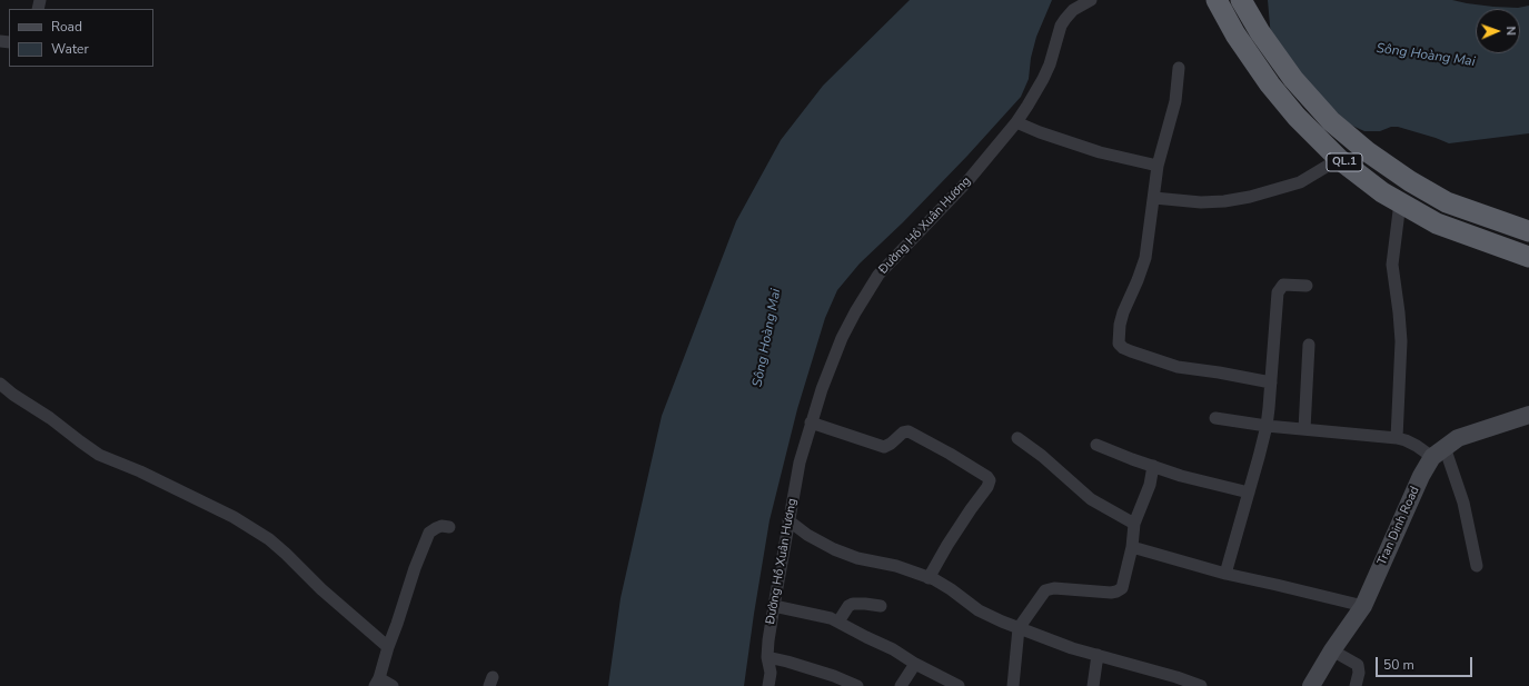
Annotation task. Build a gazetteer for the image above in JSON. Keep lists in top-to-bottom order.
{
  "streets": {
    "highway": ["QL.1"],
    "main road": ["Tran Dinh Road"],
    "street": ["Đường Hồ Xuân Hương"]
  },
  "water": ["Sông Hoàng Mai"],
  "legend": ["Road", "Water"],
  "scale_bar": "50 m",
  "north": "right"
}
